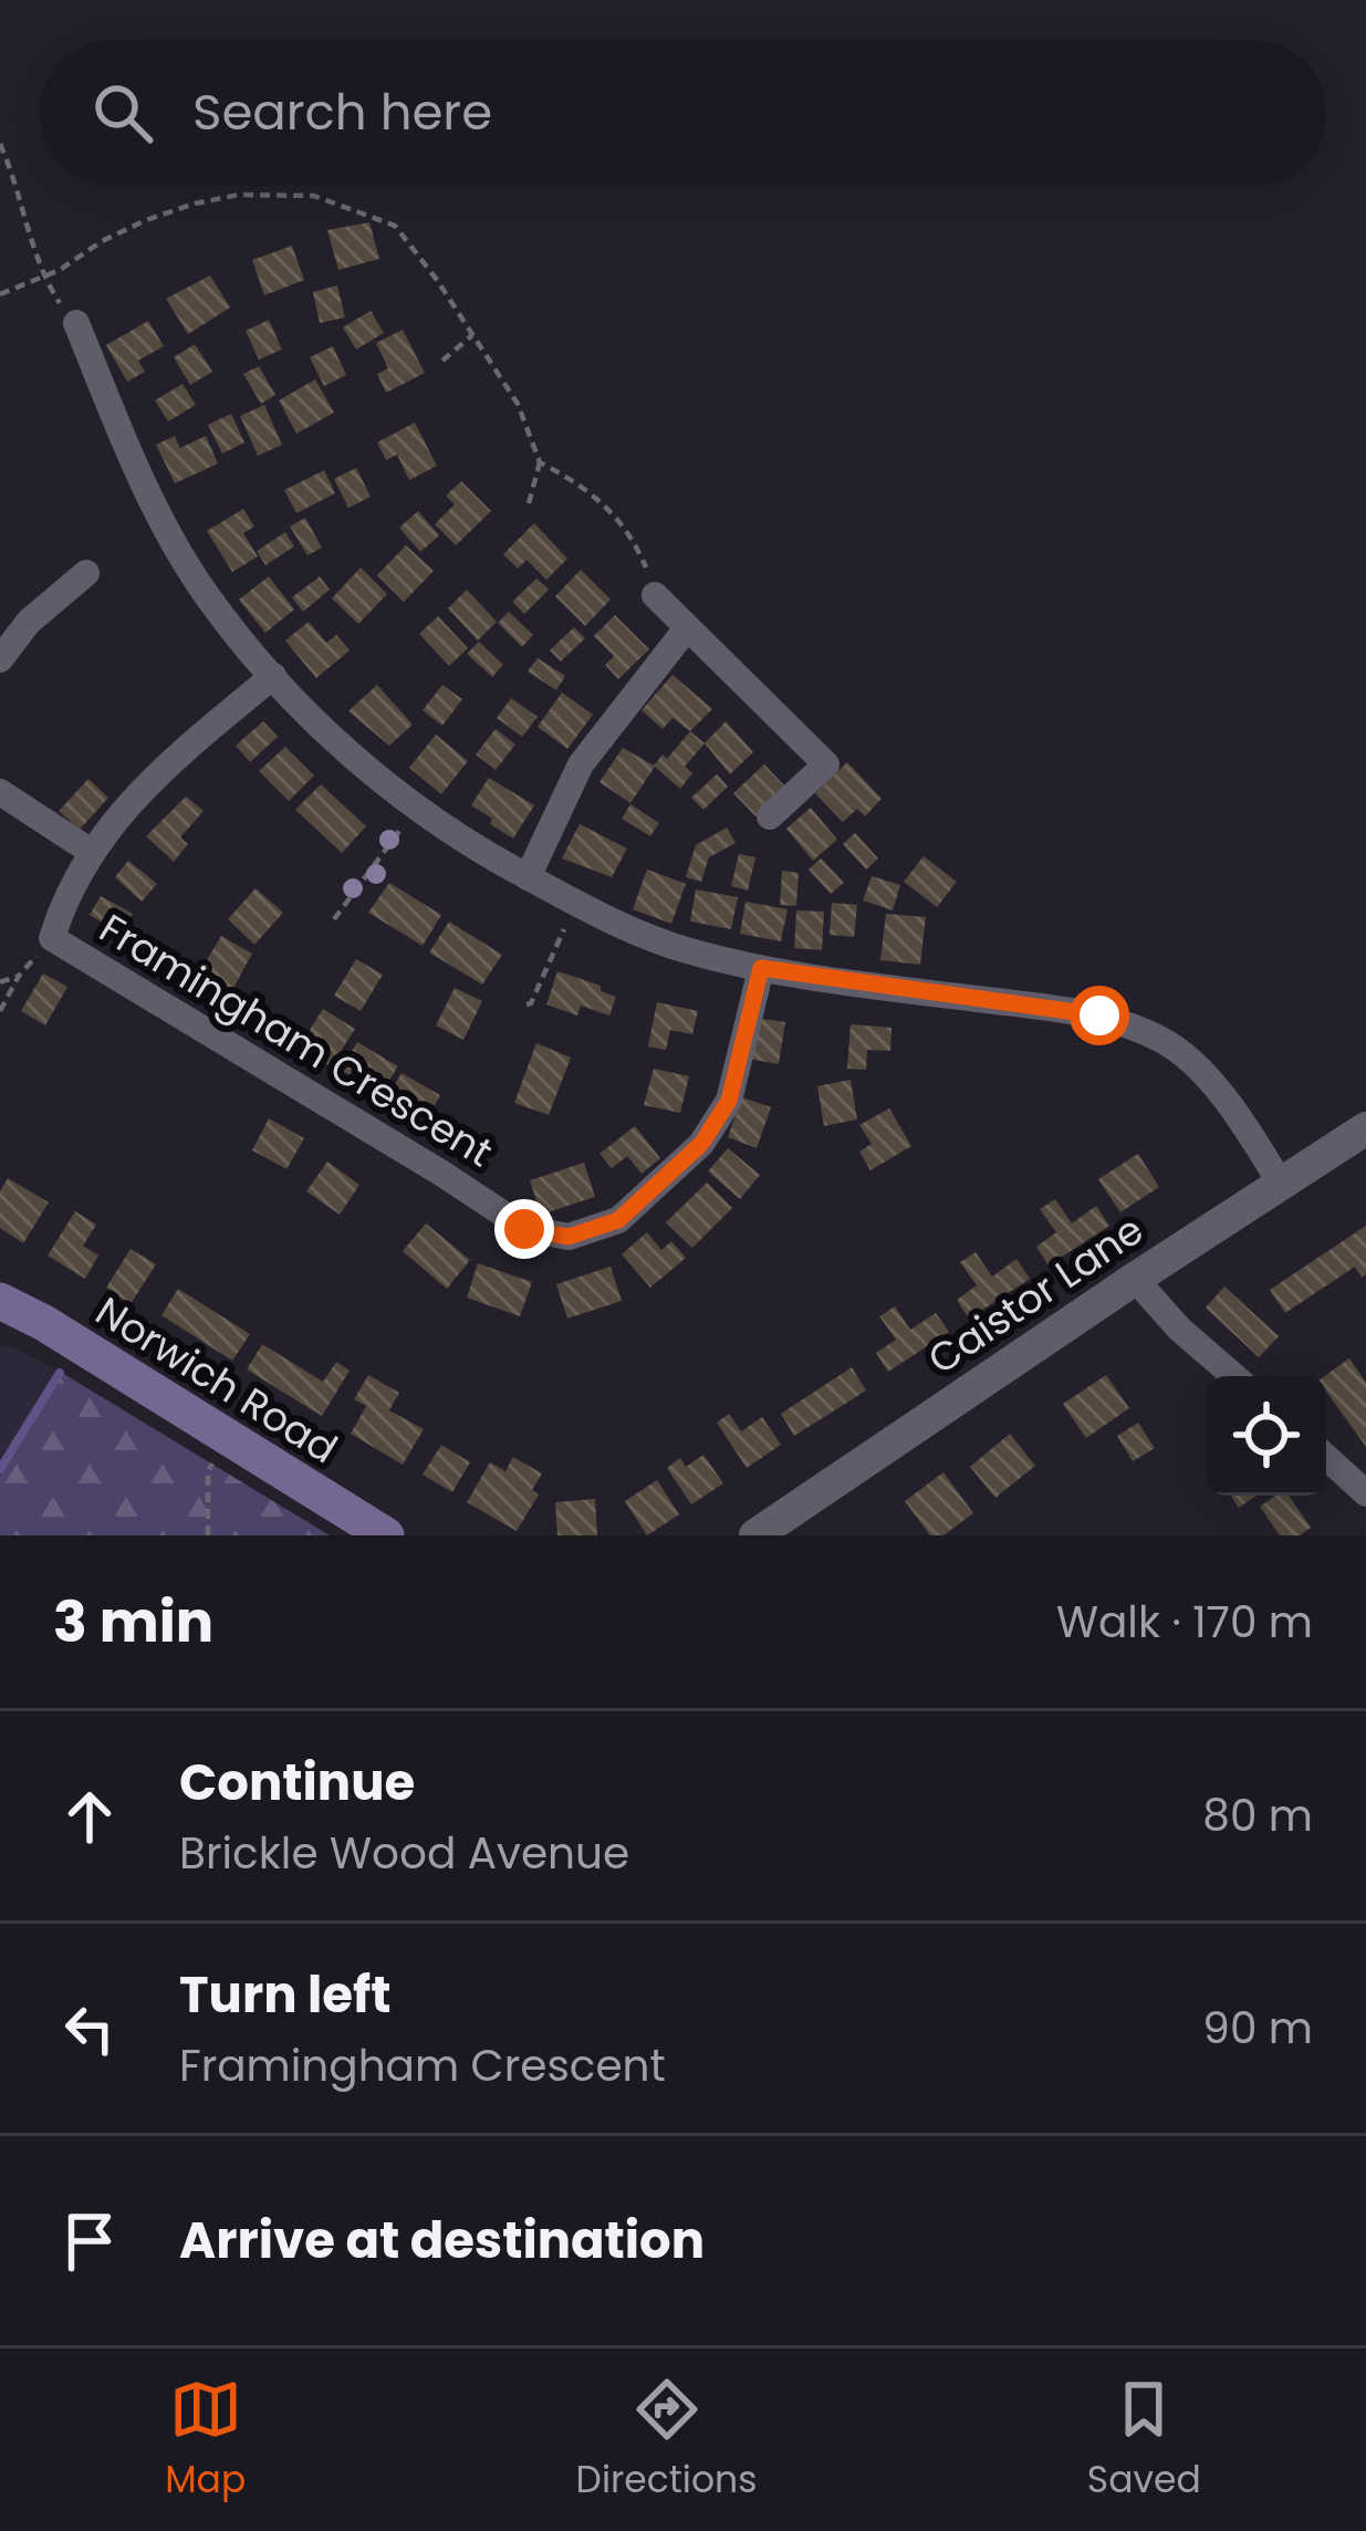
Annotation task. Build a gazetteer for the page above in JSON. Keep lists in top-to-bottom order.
{
  "streets": {
    "main road": ["Norwich Road"],
    "street": ["Framingham Crescent", "Caistor Lane"]
  },
  "page": {
    "search": "Search here",
    "heading": ["3 min", "Walk · 170 m"],
    "list": [
      ["Continue", "Brickle Wood Avenue", "80 m"],
      ["Turn left", "Framingham Crescent", "90 m"],
      "Arrive at destination"
    ],
    "nav": ["Map", "Directions", "Saved"]
  }
}
